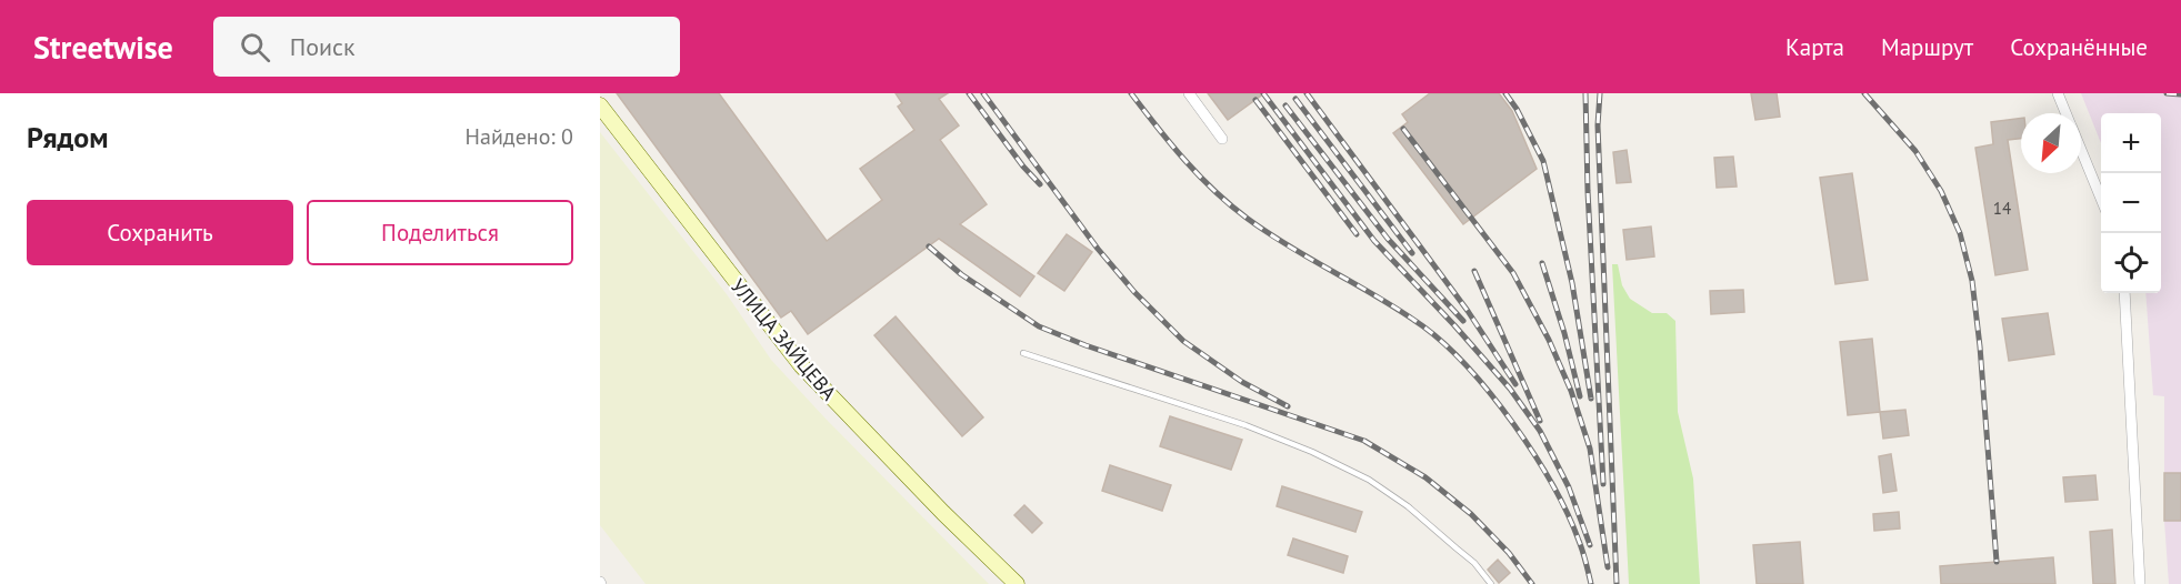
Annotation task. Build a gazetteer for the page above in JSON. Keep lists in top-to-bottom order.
{
  "streets": {
    "street": ["УЛИЦА ЗАЙЦЕВА"]
  },
  "house_numbers": ["14"],
  "north": "bottom left",
  "page": {
    "header": "Streetwise",
    "search": "Поиск",
    "nav": ["Карта", "Маршрут", "Сохранённые"],
    "heading": ["Рядом", "Найдено: 0"],
    "map_buttons": ["+", "−"],
    "buttons": ["Сохранить", "Поделиться"]
  }
}
